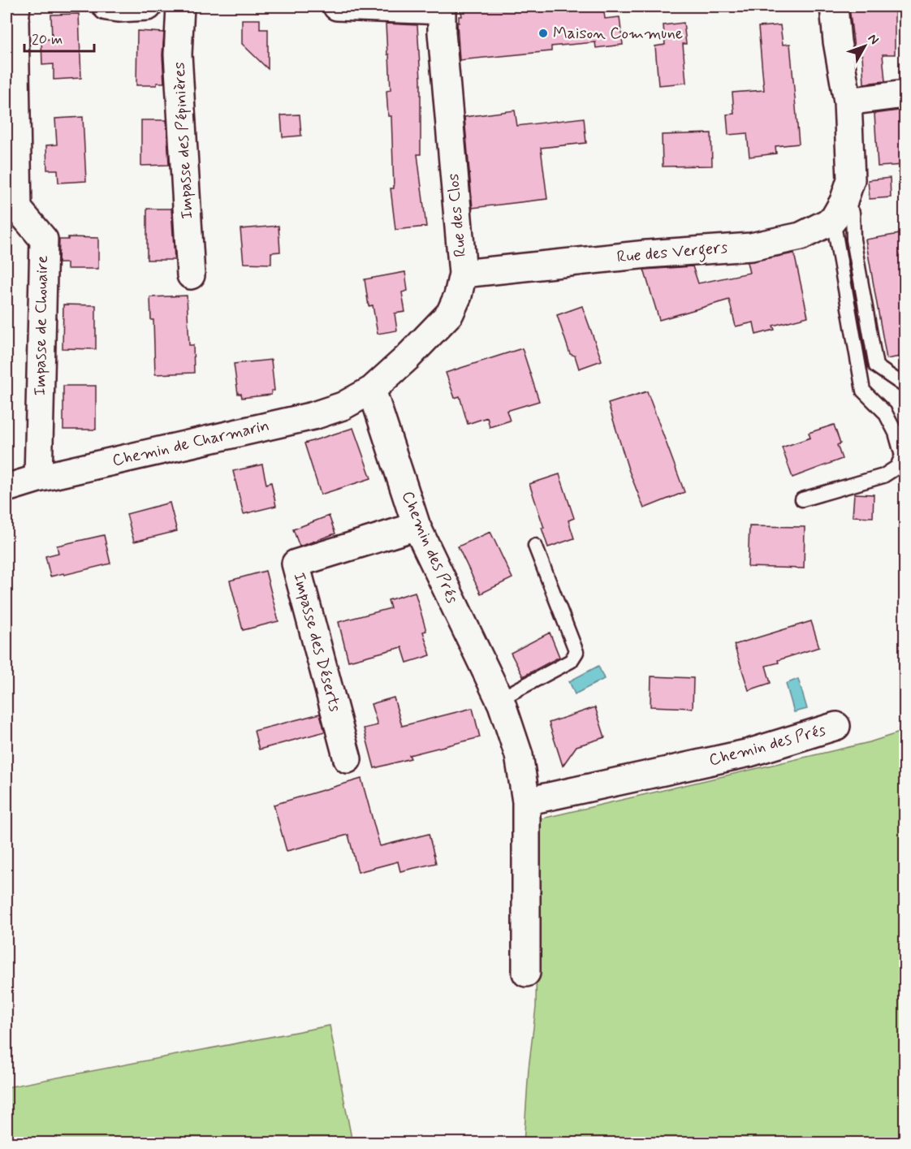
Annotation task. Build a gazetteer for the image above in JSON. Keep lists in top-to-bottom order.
{
  "streets": {
    "street": [
      "Impasse des Pépinières",
      "Rue des Clos",
      "Rue des Vergers",
      "Impasse de Chouaire",
      "Chemin de Charmarin",
      "Chemin des Prés",
      "Impasse des Déserts"
    ]
  },
  "crossings": [
    ["Rue des Clos", "Rue des Vergers"],
    ["Rue des Clos", "Chemin de Charmarin"],
    ["Rue des Clos", "Chemin des Prés"],
    ["Impasse de Chouaire", "Chemin de Charmarin"],
    ["Chemin de Charmarin", "Chemin des Prés"],
    ["Chemin des Prés", "Impasse des Déserts"]
  ],
  "places": ["Maison Commune"],
  "scale_bar": "20 m",
  "north": "top right"
}
